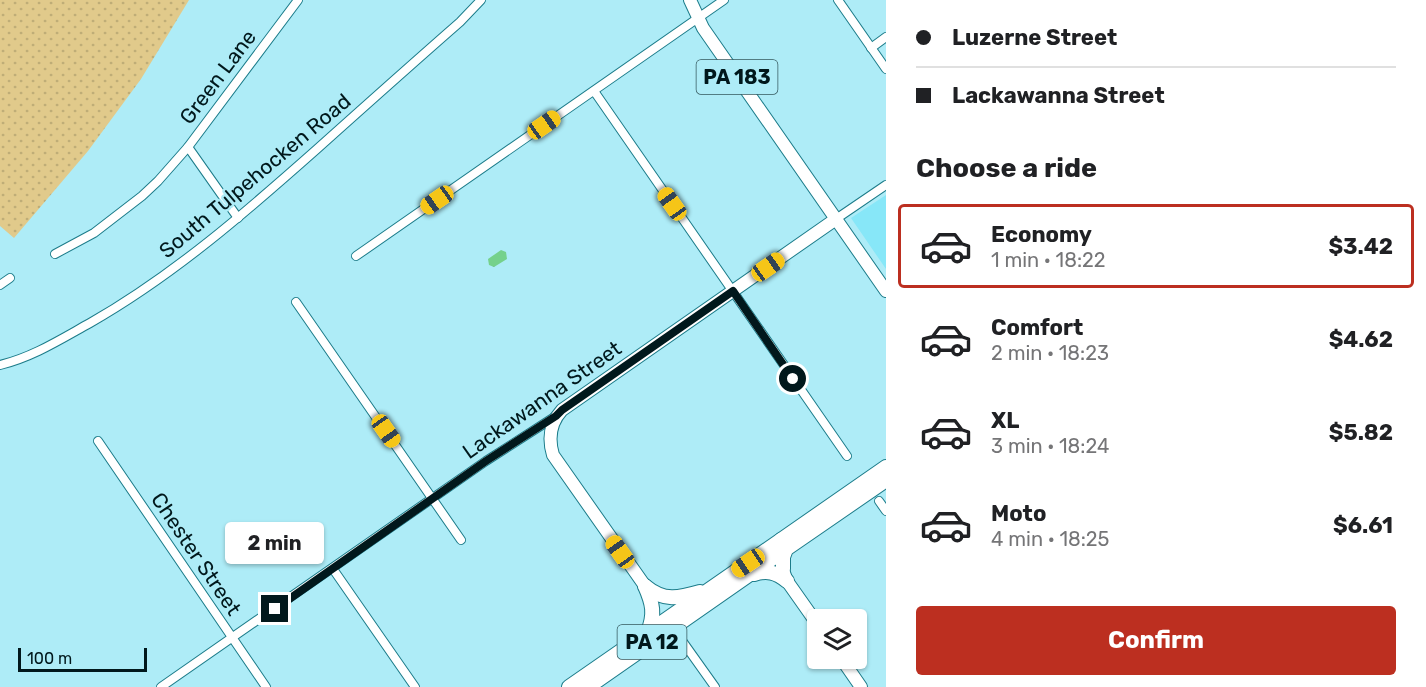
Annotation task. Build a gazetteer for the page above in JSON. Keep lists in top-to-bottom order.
{
  "streets": {
    "highway": ["PA 12"],
    "main road": ["PA 183", "Lackawanna Street"],
    "street": ["Green Lane", "South Tulpehocken Road", "Chester Street"]
  },
  "crossings": [
    ["Green Lane", "South Tulpehocken Road"],
    ["PA 183", "Lackawanna Street"],
    ["Lackawanna Street", "Chester Street"]
  ],
  "scale_bar": "100 m",
  "page": {
    "banner": ["Luzerne Street", "Lackawanna Street"],
    "heading": "Choose a ride",
    "list": [
      {
        "name": "Economy",
        "note": "1 min · 18:22",
        "value": "$3.42"
      },
      {
        "name": "Comfort",
        "note": "2 min · 18:23",
        "value": "$4.62"
      },
      {
        "name": "XL",
        "note": "3 min · 18:24",
        "value": "$5.82"
      },
      {
        "name": "Moto",
        "note": "4 min · 18:25",
        "value": "$6.61"
      }
    ],
    "bubble": "2 min",
    "buttons": "Confirm",
    "scale": "100 m"
  }
}
